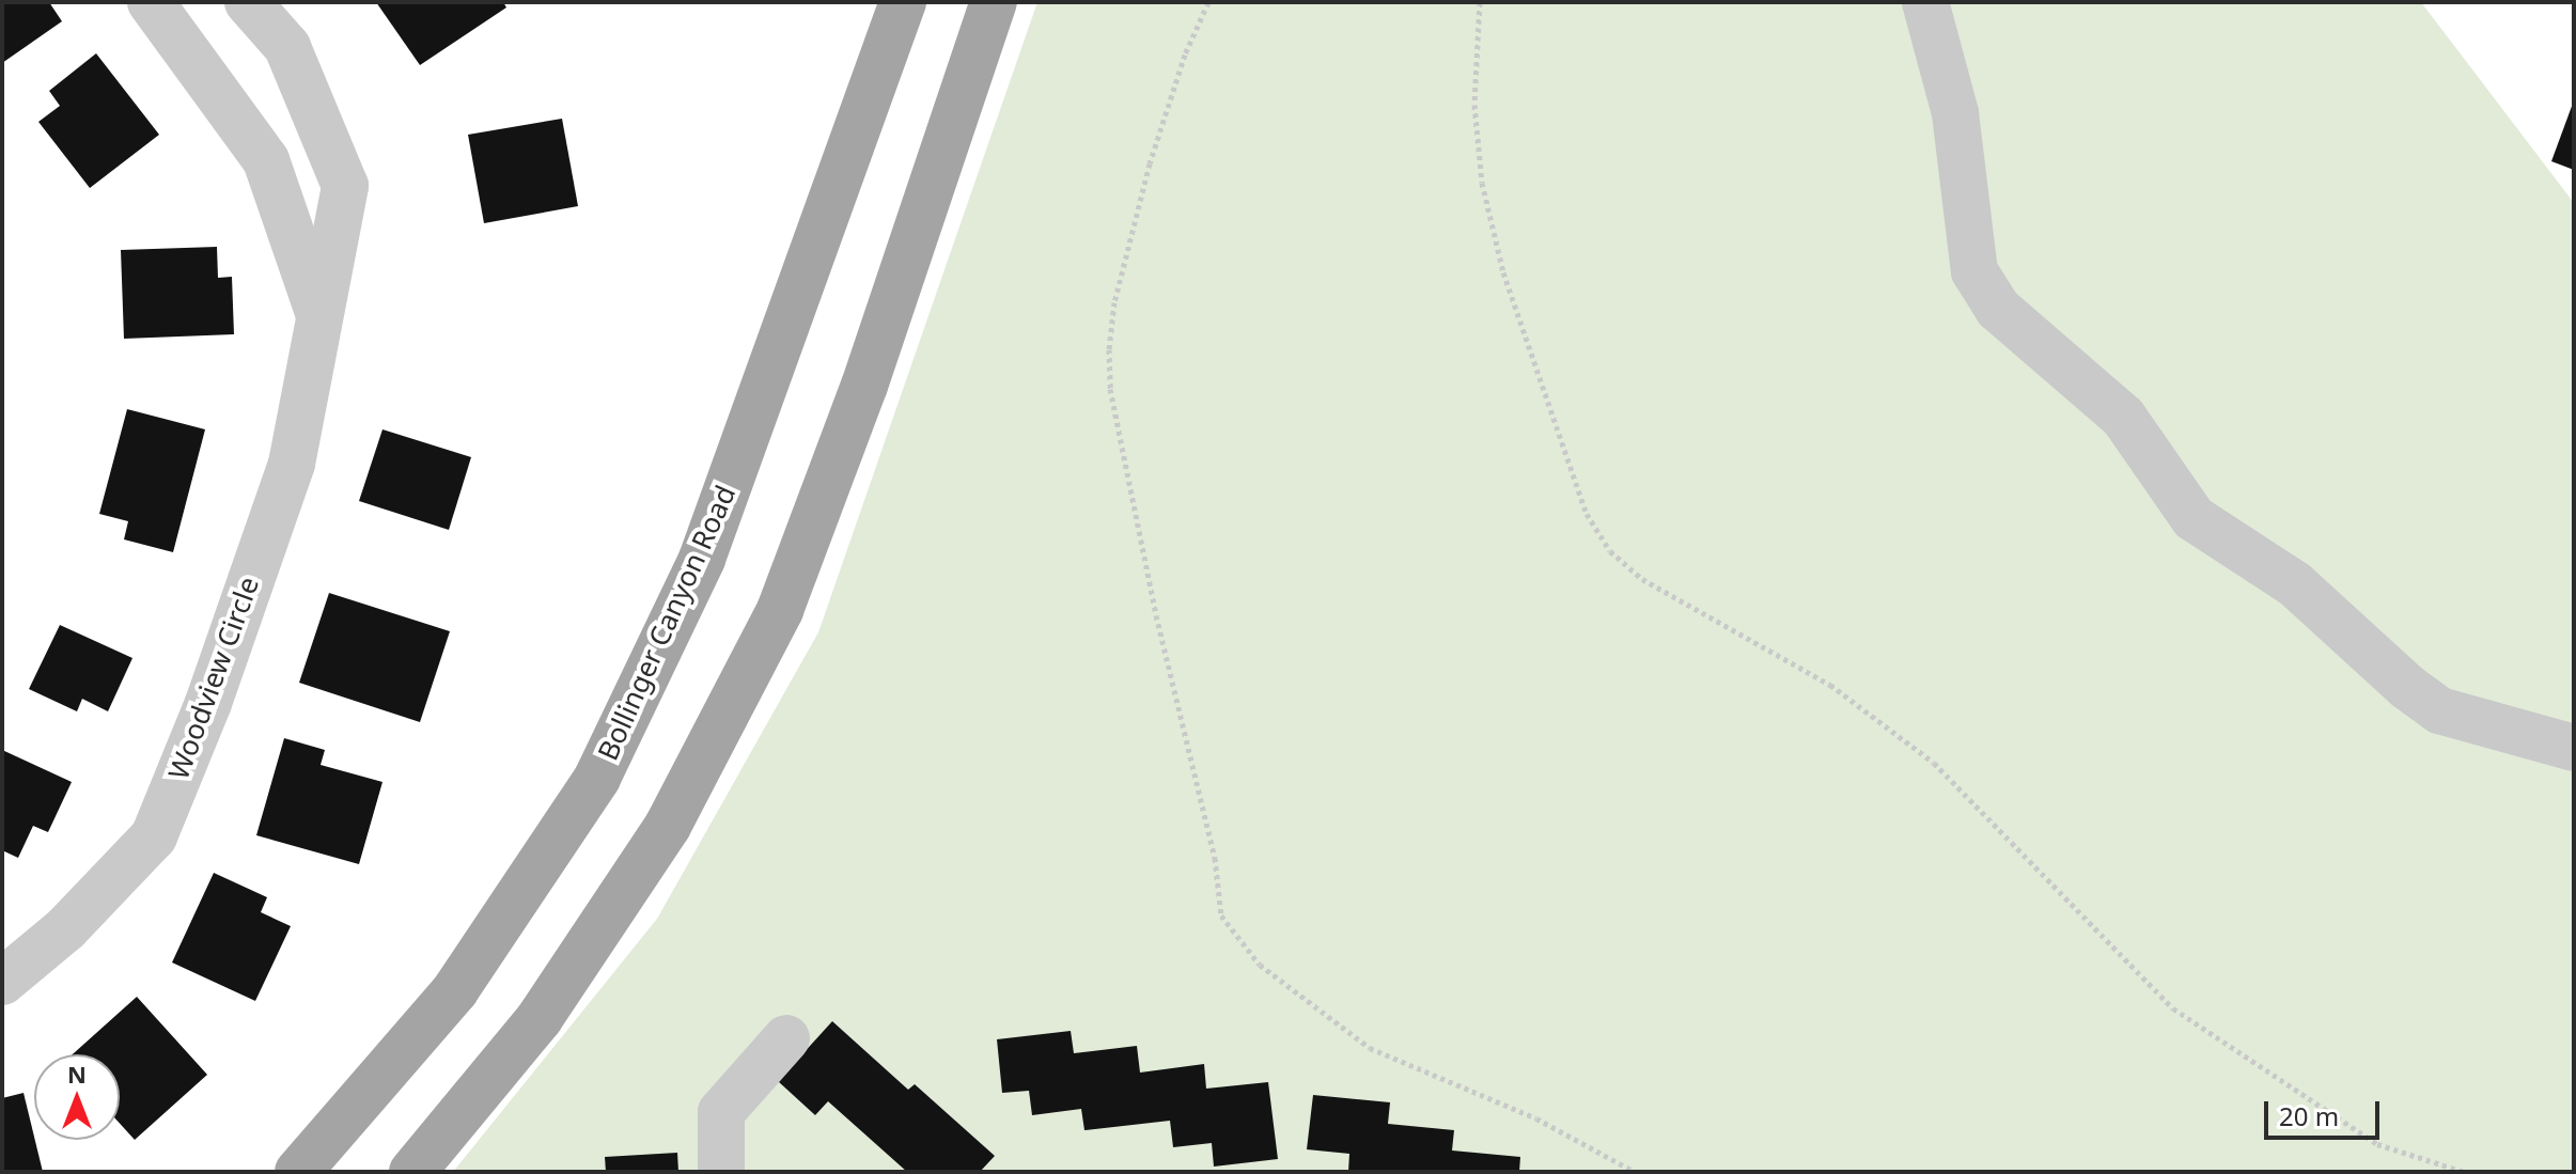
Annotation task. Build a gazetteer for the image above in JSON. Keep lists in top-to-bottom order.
{
  "streets": {
    "main road": ["Bollinger Canyon Road"],
    "street": ["Woodview Circle"]
  },
  "scale_bar": "20 m",
  "north": "top"
}
